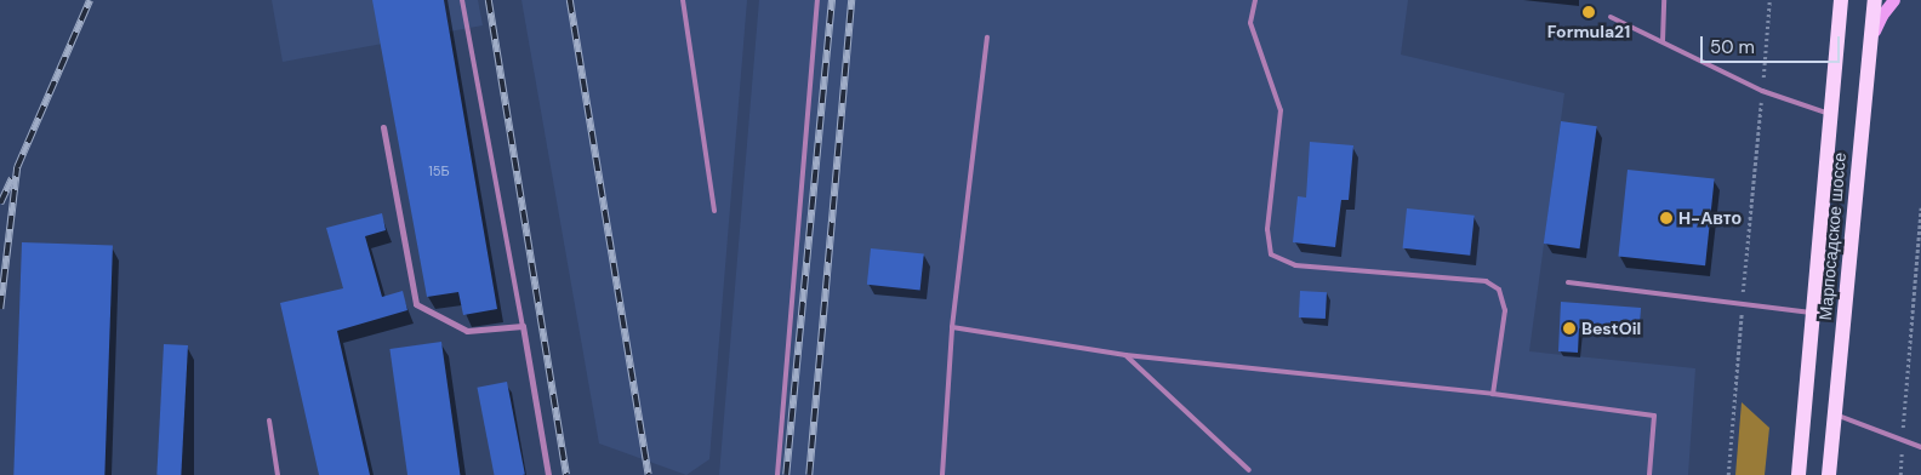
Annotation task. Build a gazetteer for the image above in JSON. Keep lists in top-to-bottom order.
{
  "streets": {
    "main road": ["Марпосадское шоссе"]
  },
  "places": ["Formula21", "Н-Авто", "BestOil"],
  "house_numbers": ["15Б"],
  "scale_bar": "50 m"
}
